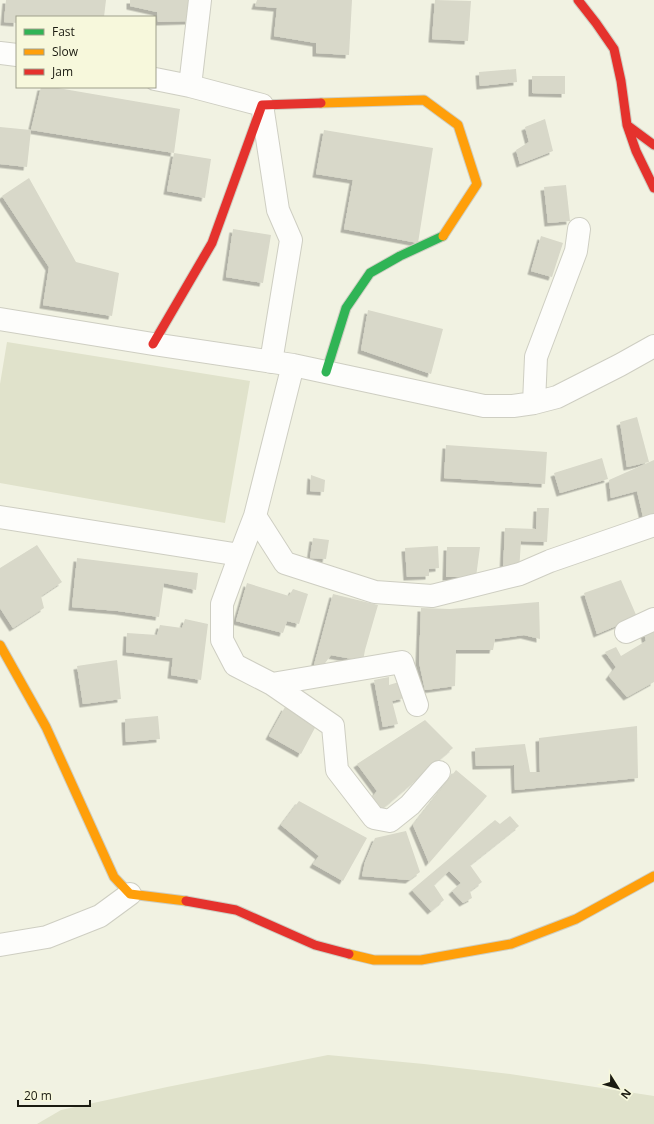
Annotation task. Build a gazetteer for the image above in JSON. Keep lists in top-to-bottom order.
{
  "legend": ["Fast", "Slow", "Jam"],
  "scale_bar": "20 m",
  "north": "bottom right"
}
